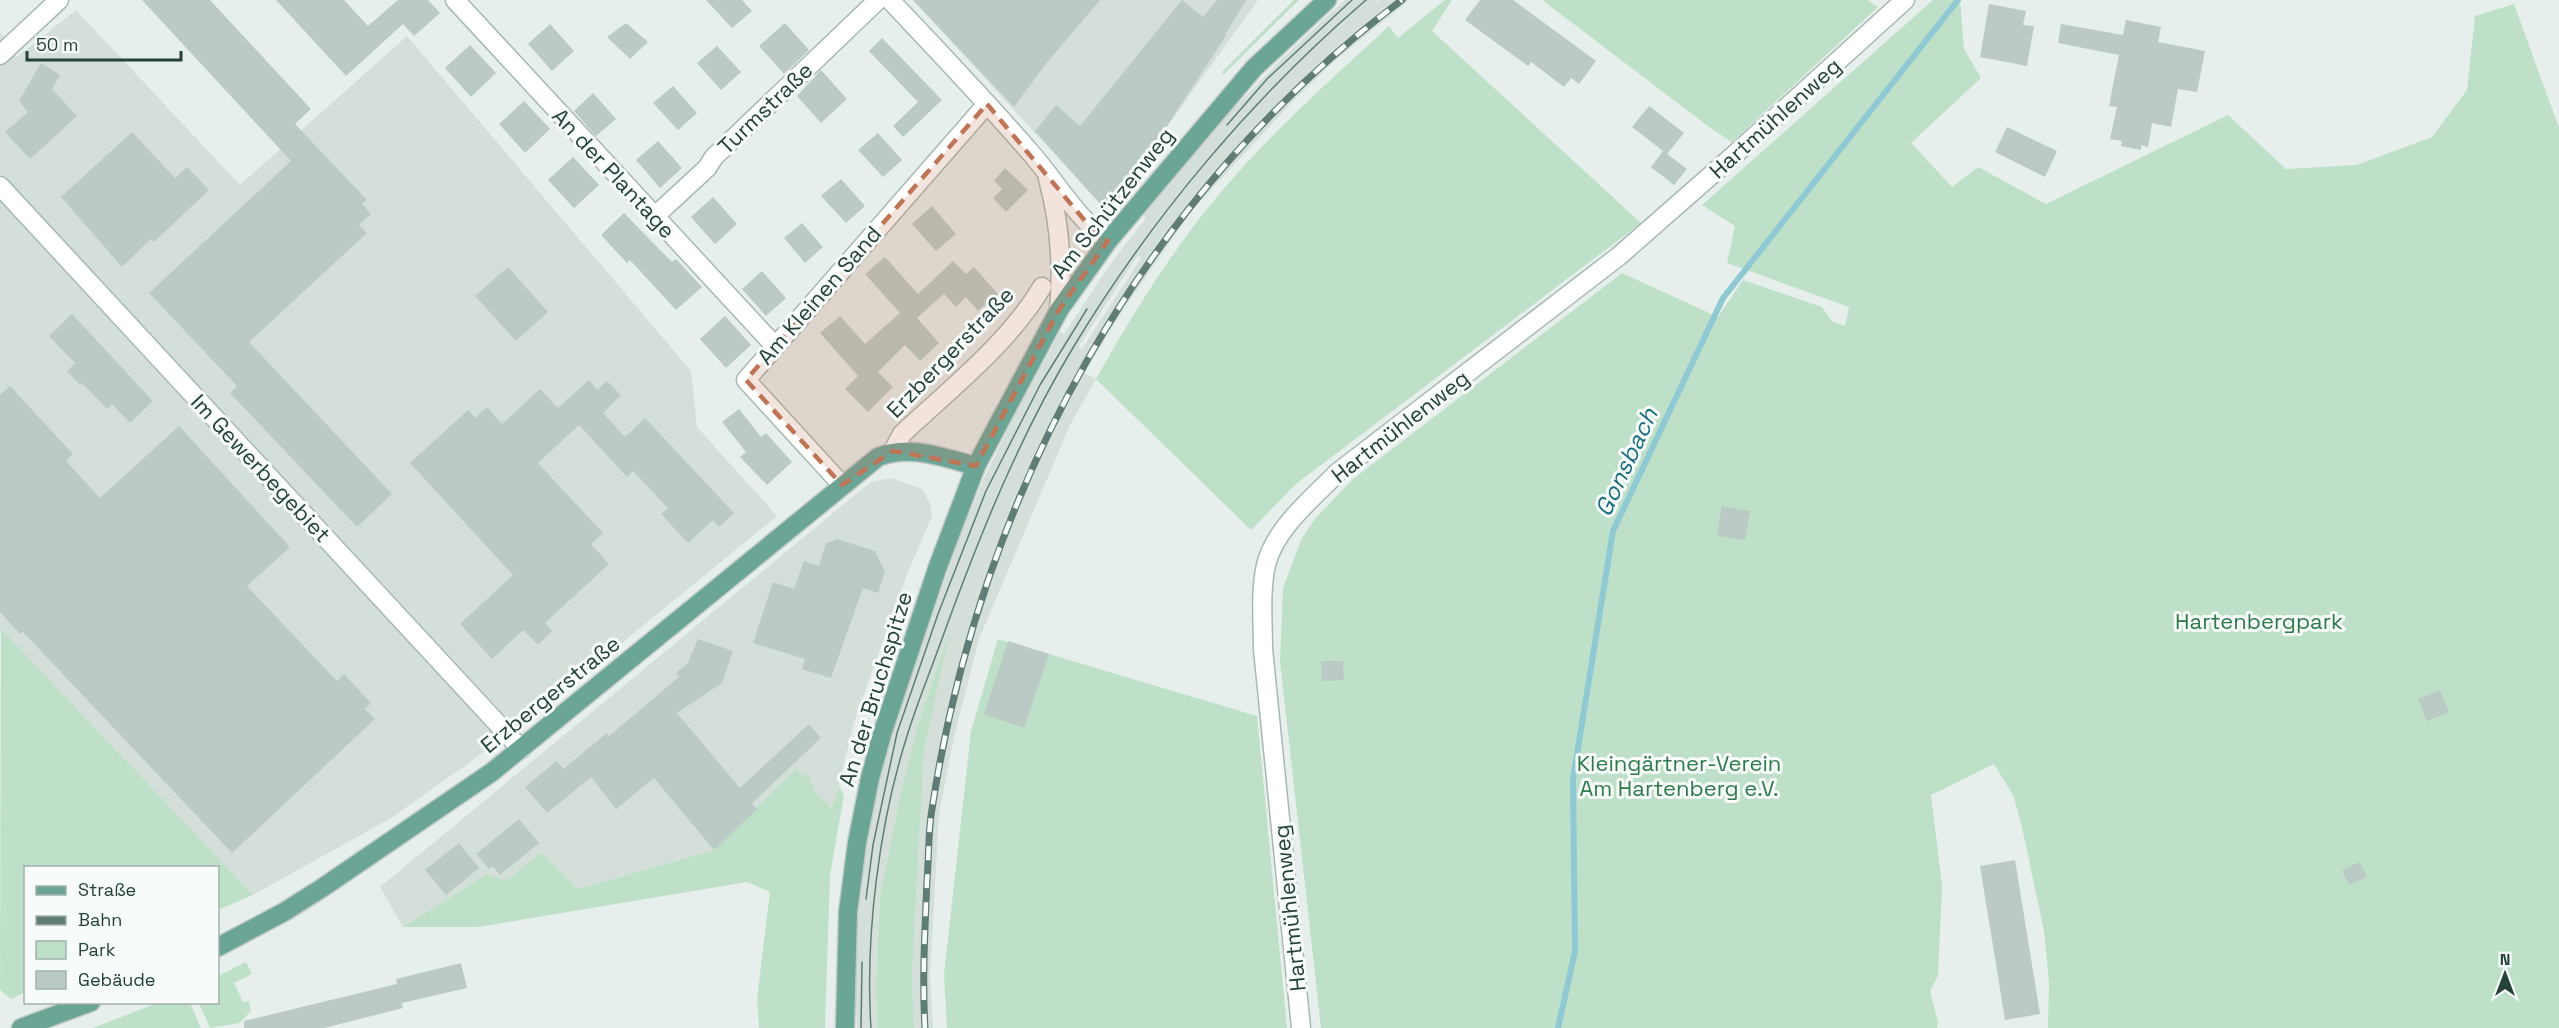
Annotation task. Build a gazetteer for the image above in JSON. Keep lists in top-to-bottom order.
{
  "streets": {
    "main road": ["Am Schützenweg", "Erzbergerstraße", "An der Bruchspitze"],
    "street": [
      "Turmstraße",
      "Hartmühlenweg",
      "An der Plantage",
      "Am Kleinen Sand",
      "Im Gewerbegebiet"
    ]
  },
  "crossings": [
    ["Turmstraße", "An der Plantage"],
    ["An der Plantage", "Am Kleinen Sand"],
    ["Am Schützenweg", "Erzbergerstraße"],
    ["Am Schützenweg", "An der Bruchspitze"],
    ["Am Kleinen Sand", "Erzbergerstraße"],
    ["Erzbergerstraße", "Im Gewerbegebiet"],
    ["Erzbergerstraße", "An der Bruchspitze"]
  ],
  "water": ["Gonsbach"],
  "parks": ["Hartenbergpark", "Kleingärtner-Verein Am Hartenberg e.V."],
  "legend": [
    "Straße",
    "Bahn",
    "Park",
    "Gebäude"
  ],
  "scale_bar": "50 m",
  "north": "top"
}
